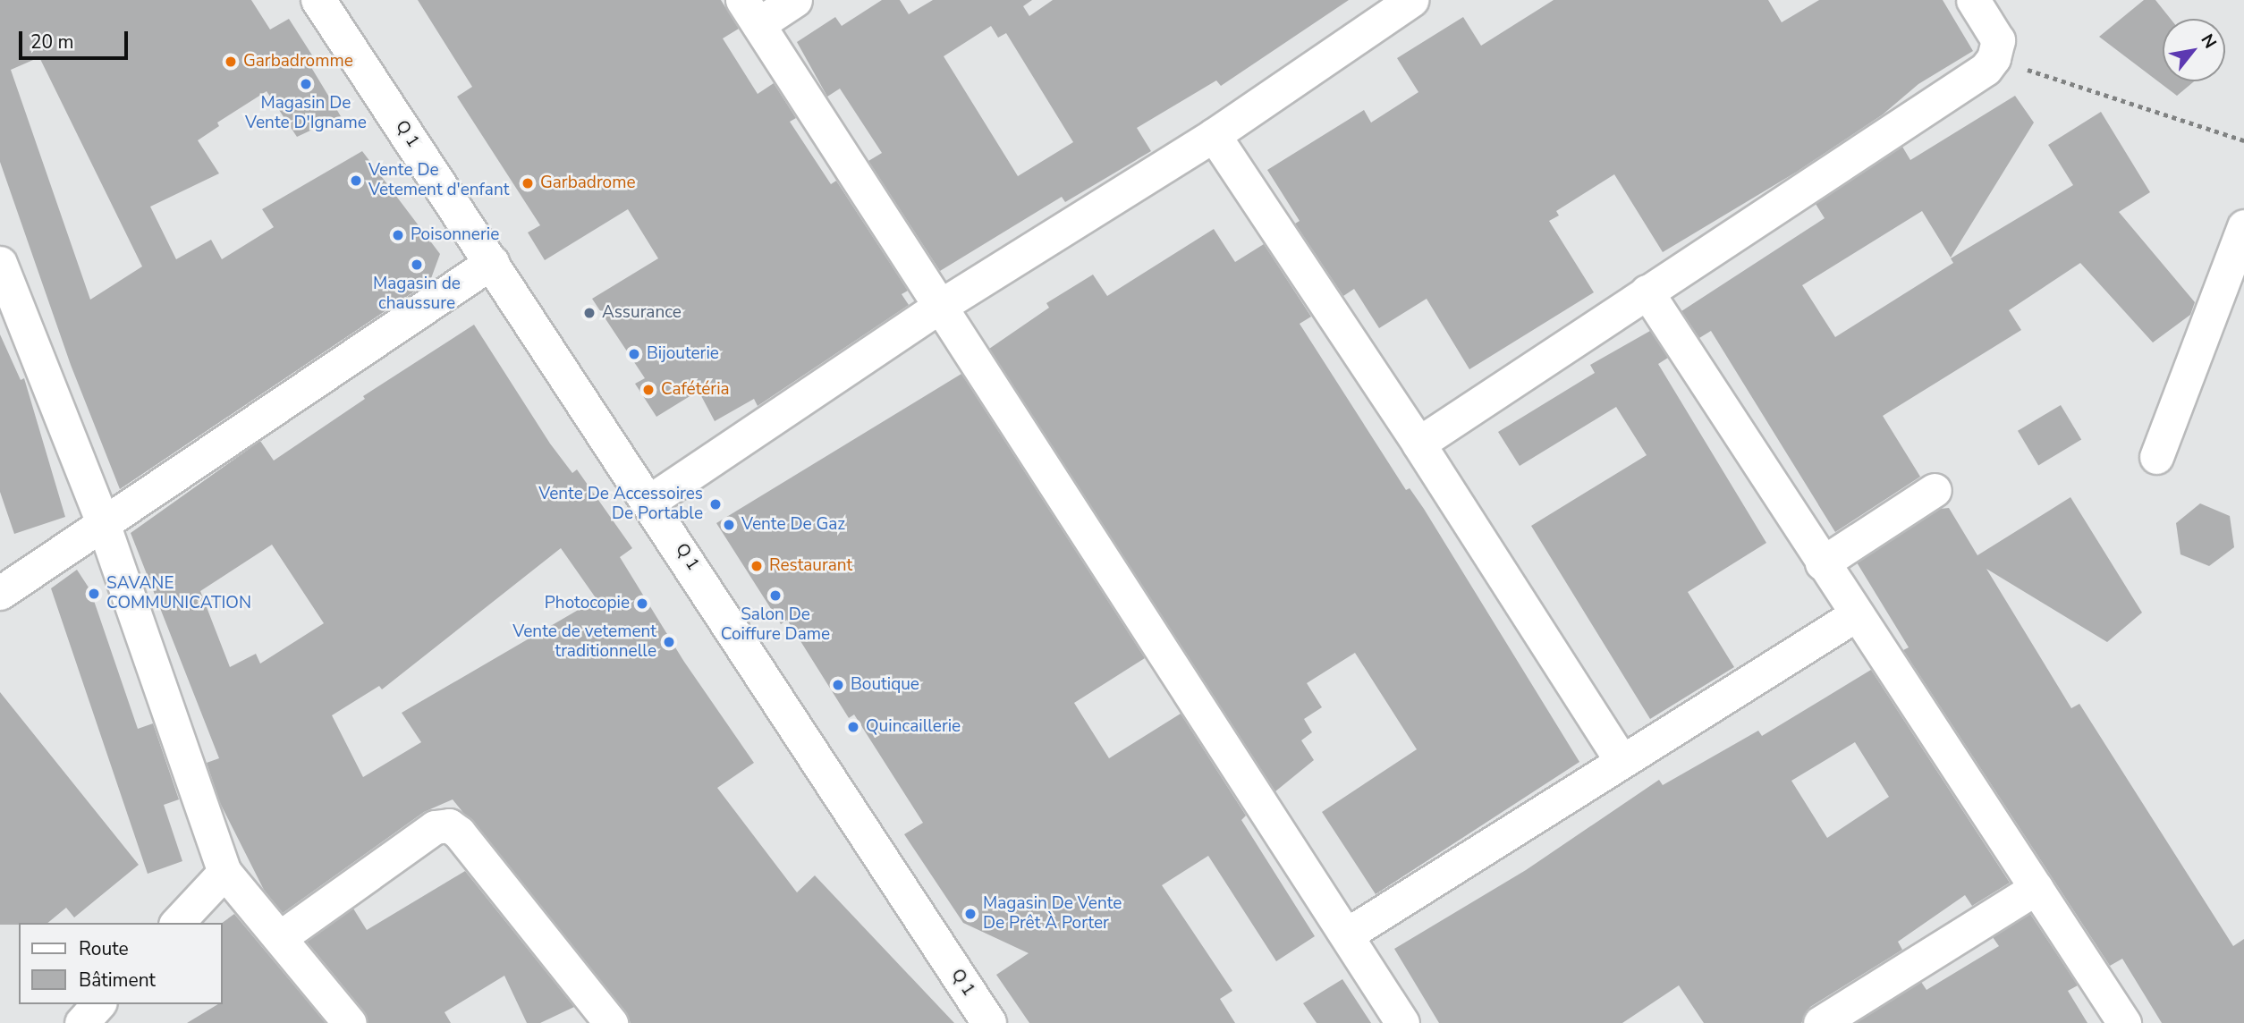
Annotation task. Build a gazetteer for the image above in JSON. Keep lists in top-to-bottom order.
{
  "streets": {
    "street": ["Q 1"]
  },
  "places": [
    "Garbadromme",
    "Magasin De Vente D'Igname",
    "Vente De Vetement d'enfant",
    "Garbadrome",
    "Poisonnerie",
    "Magasin de chaussure",
    "Assurance",
    "Bijouterie",
    "Cafétéria",
    "Vente De Accessoires De Portable",
    "Vente De Gaz",
    "Restaurant",
    "SAVANE COMMUNICATION",
    "Salon De Coiffure Dame",
    "Photocopie",
    "Vente de vetement traditionnelle",
    "Boutique",
    "Quincaillerie",
    "Magasin De Vente De Prêt À Porter"
  ],
  "legend": ["Route", "Bâtiment"],
  "scale_bar": "20 m",
  "north": "top right"
}
